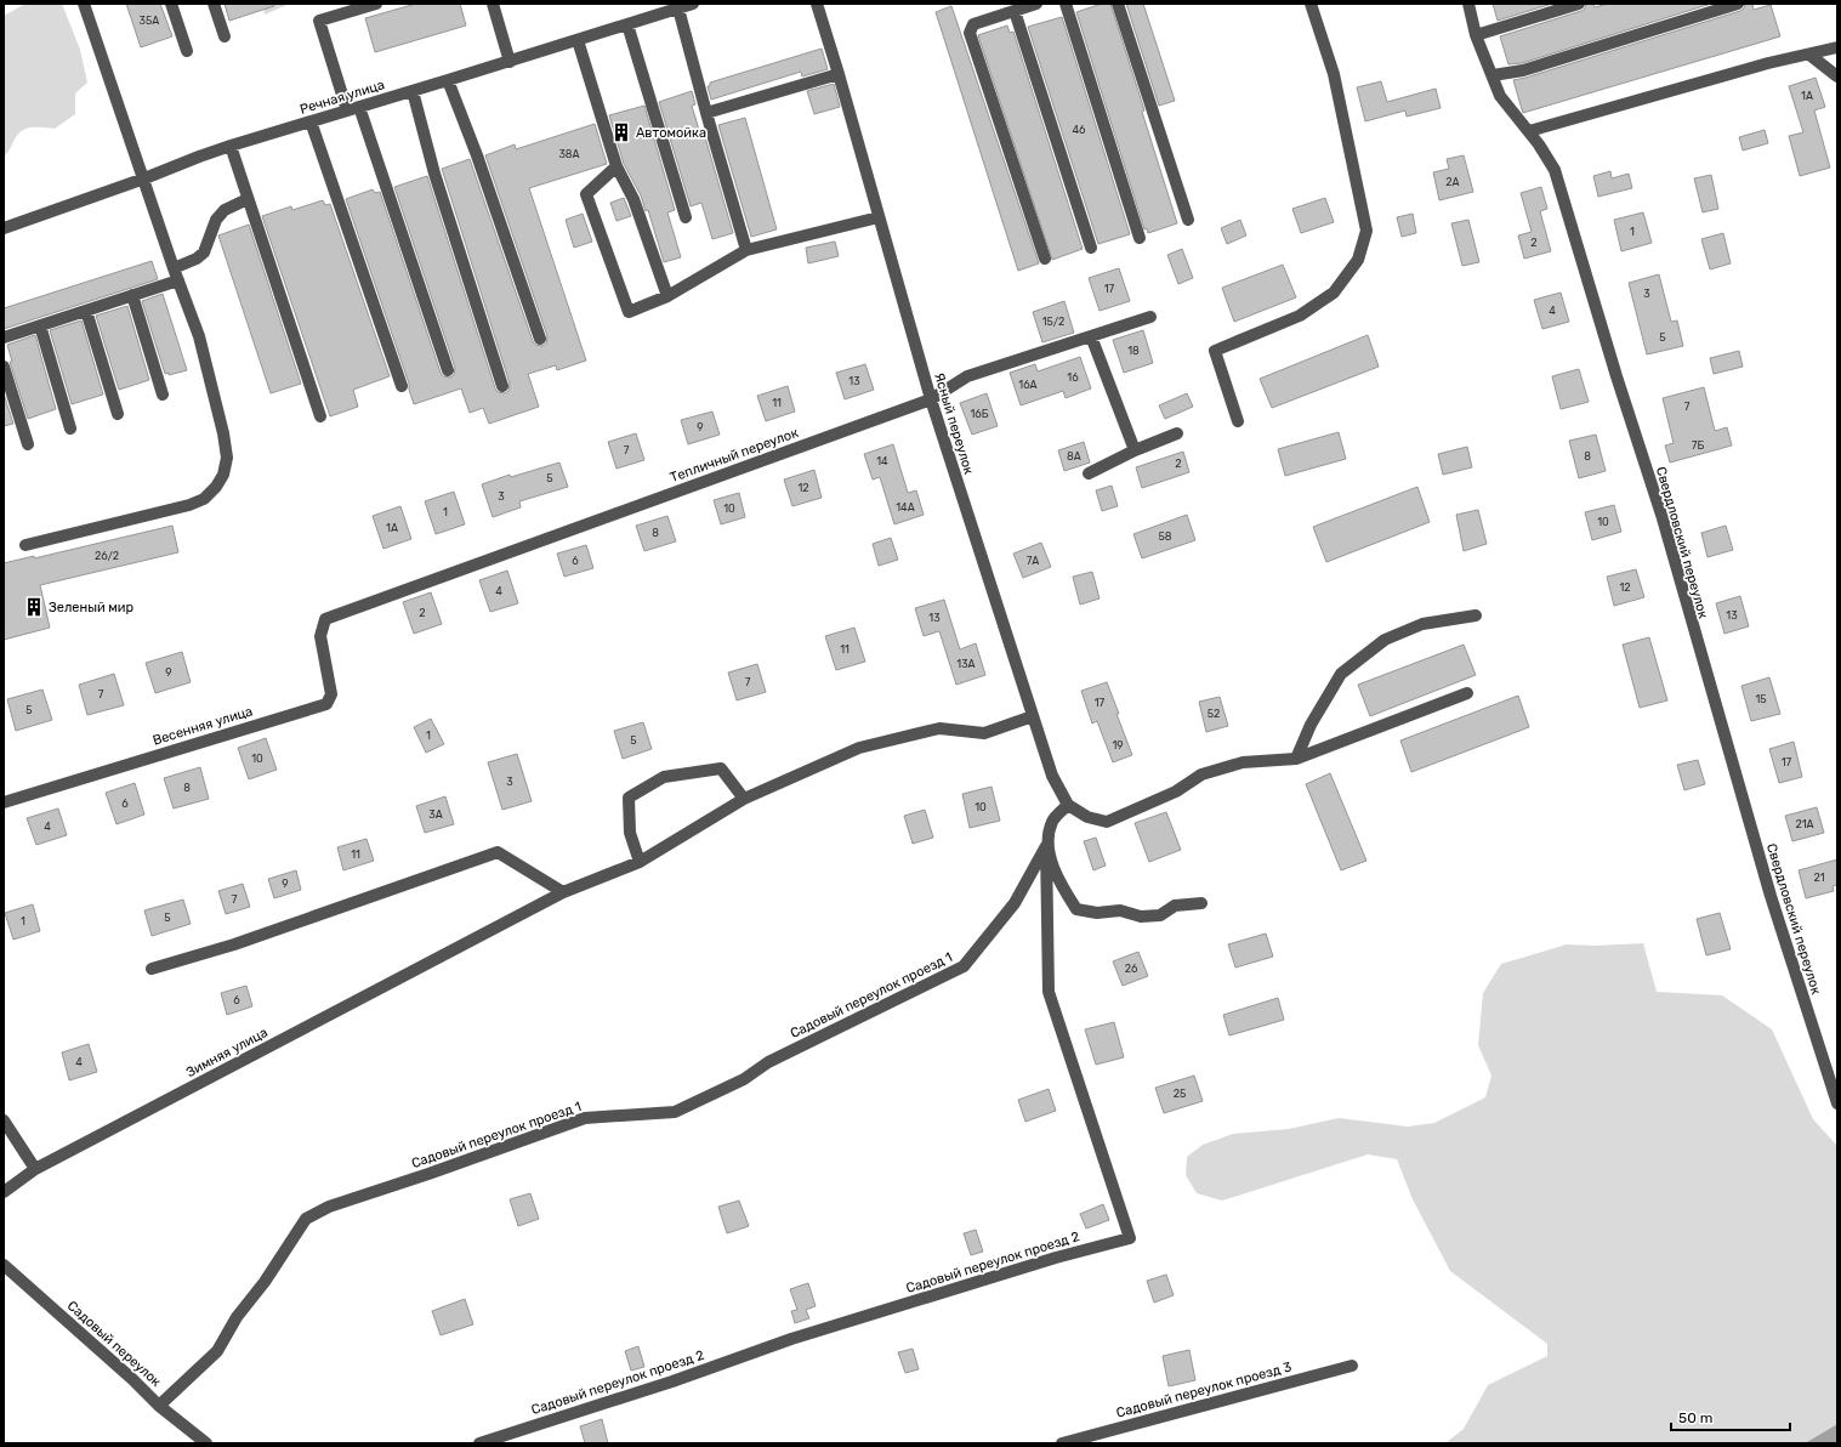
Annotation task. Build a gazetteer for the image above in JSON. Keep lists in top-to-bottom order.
{
  "streets": {
    "street": [
      "Речная улица",
      "Ясный переулок",
      "Тепличный переулок",
      "Свердловский переулок",
      "Весенняя улица",
      "Садовый переулок проезд 1",
      "Зимняя улица",
      "Садовый переулок проезд 2",
      "Садовый переулок",
      "Садовый переулок проезд 3"
    ]
  },
  "crossings": [
    ["Ясный переулок", "Тепличный переулок"],
    ["Ясный переулок", "Зимняя улица"],
    ["Тепличный переулок", "Весенняя улица"],
    ["Садовый переулок проезд 1", "Садовый переулок проезд 2"],
    ["Садовый переулок проезд 1", "Садовый переулок"]
  ],
  "places": {
    "building": ["Автомойка", "Зеленый мир"]
  },
  "house_numbers": [
    "35А",
    "1А",
    "46",
    "38А",
    "2А",
    "1",
    "2",
    "17",
    "3",
    "4",
    "15/2",
    "5",
    "18",
    "16",
    "13",
    "16А",
    "11",
    "7",
    "16Б",
    "9",
    "7Б",
    "7",
    "8А",
    "8",
    "14",
    "2",
    "5",
    "12",
    "3",
    "14А",
    "10",
    "1",
    "10",
    "1А",
    "8",
    "58",
    "26/2",
    "6",
    "7А",
    "12",
    "4",
    "2",
    "13",
    "13",
    "11",
    "13А",
    "9",
    "7",
    "7",
    "15",
    "17",
    "5",
    "52",
    "1",
    "5",
    "19",
    "10",
    "17",
    "3",
    "8",
    "6",
    "10",
    "3А",
    "21А",
    "4",
    "11",
    "21",
    "9",
    "7",
    "5",
    "1",
    "26",
    "6",
    "4",
    "25"
  ],
  "scale_bar": "50 m"
}
